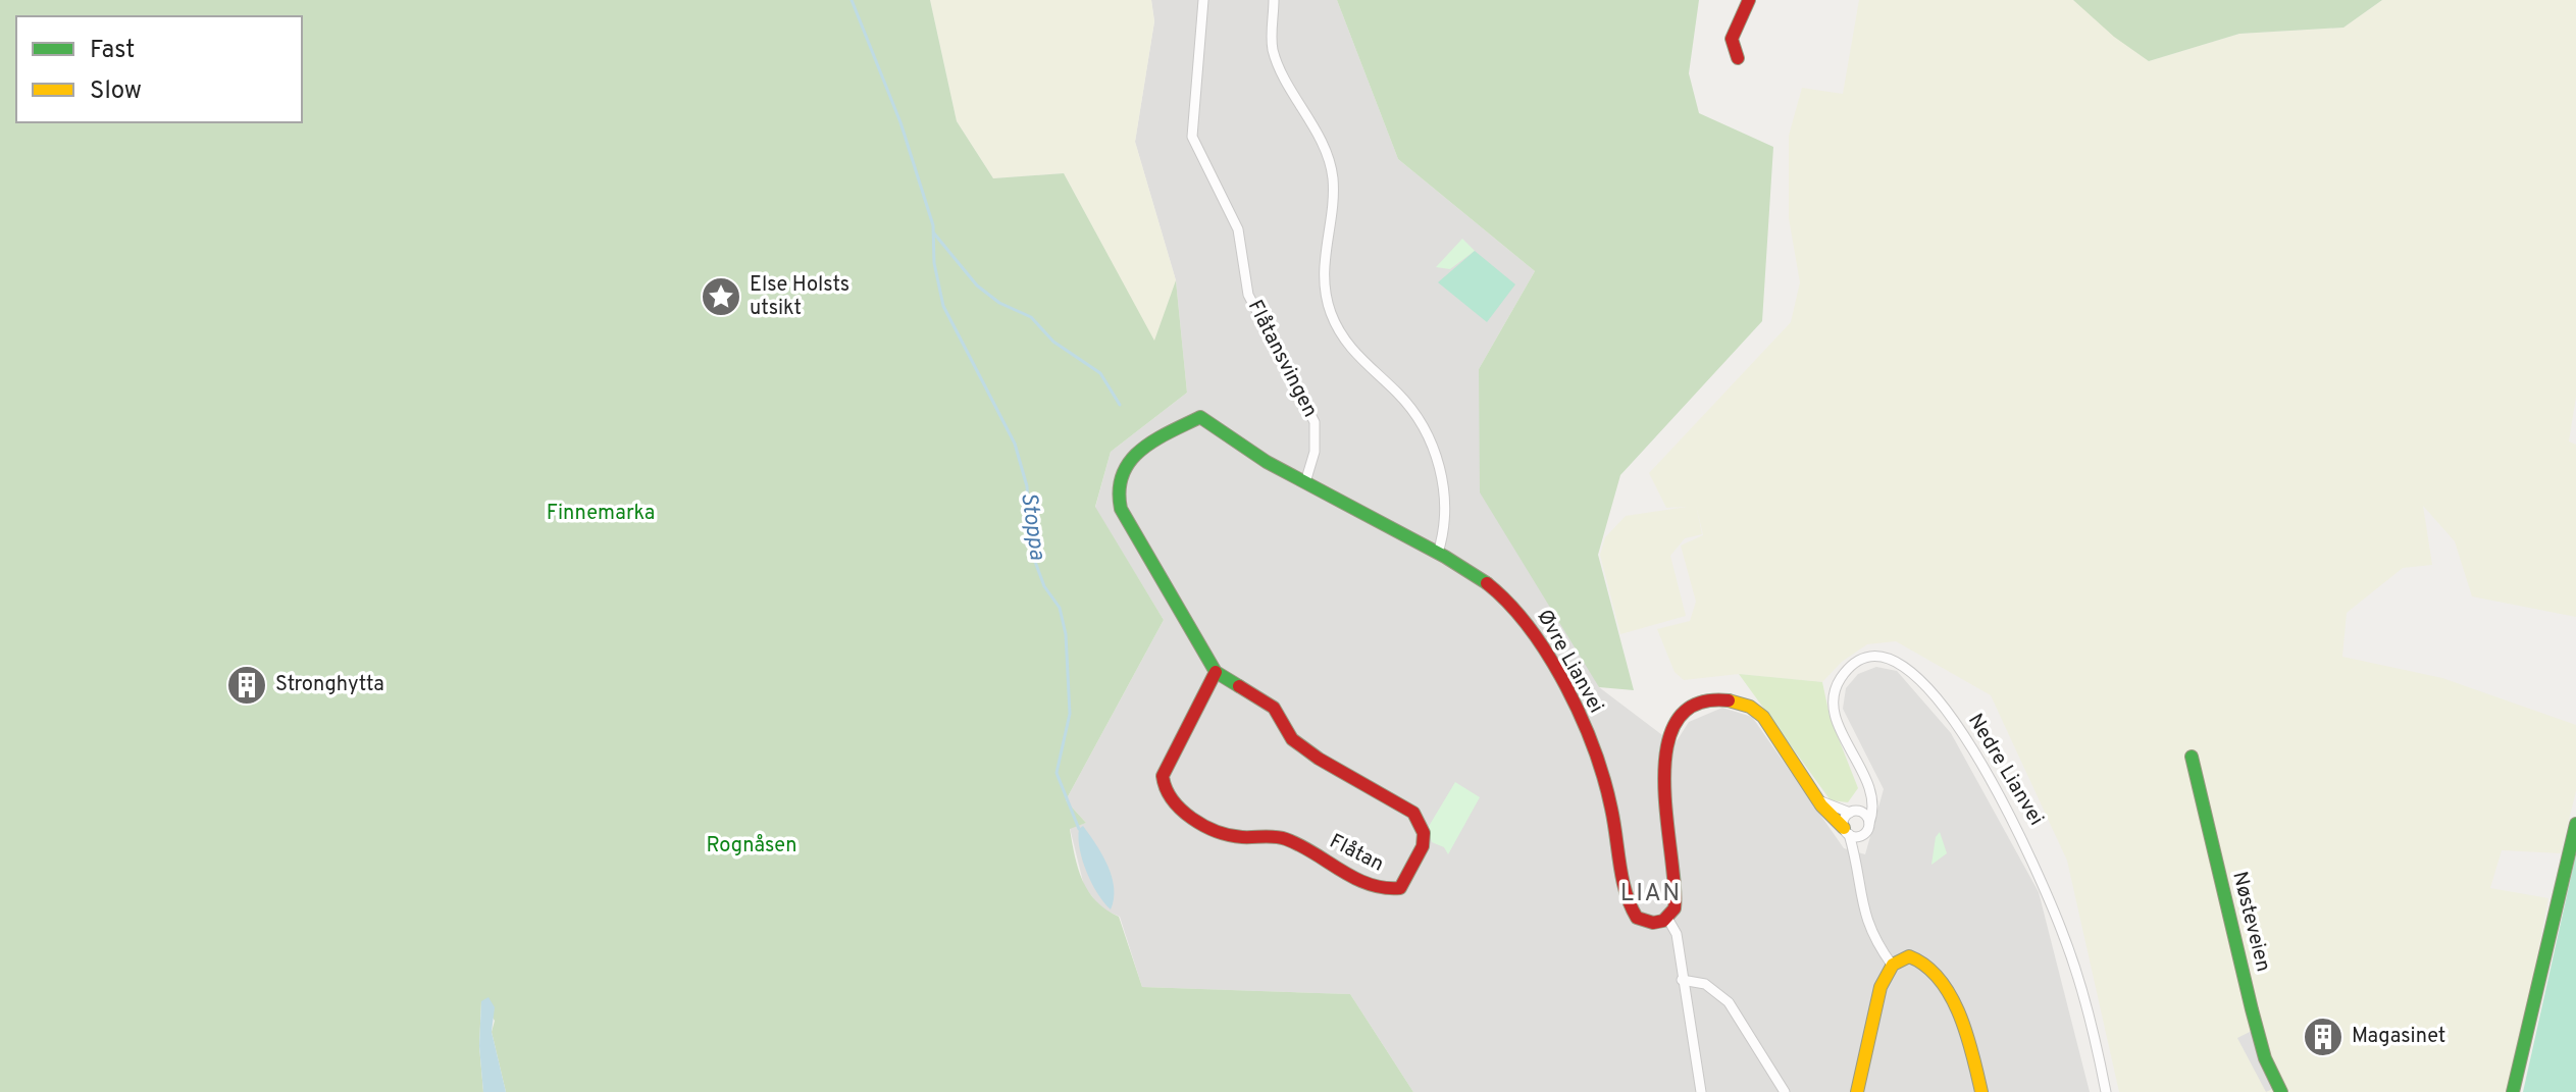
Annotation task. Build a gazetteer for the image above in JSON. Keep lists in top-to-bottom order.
{
  "streets": {
    "street": [
      "Flåtansvingen",
      "Øvre Lianvei",
      "Nedre Lianvei",
      "Flåtan",
      "Nøsteveien"
    ]
  },
  "crossings": [
    ["Flåtansvingen", "Øvre Lianvei"],
    ["Øvre Lianvei", "Flåtan"]
  ],
  "districts": ["LIAN"],
  "water": ["Stoppa"],
  "parks": ["Finnemarka", "Rognåsen"],
  "places": {
    "place": ["Else Holsts utsikt"],
    "building": ["Stronghytta", "Magasinet"]
  },
  "legend": ["Fast", "Slow"]
}
